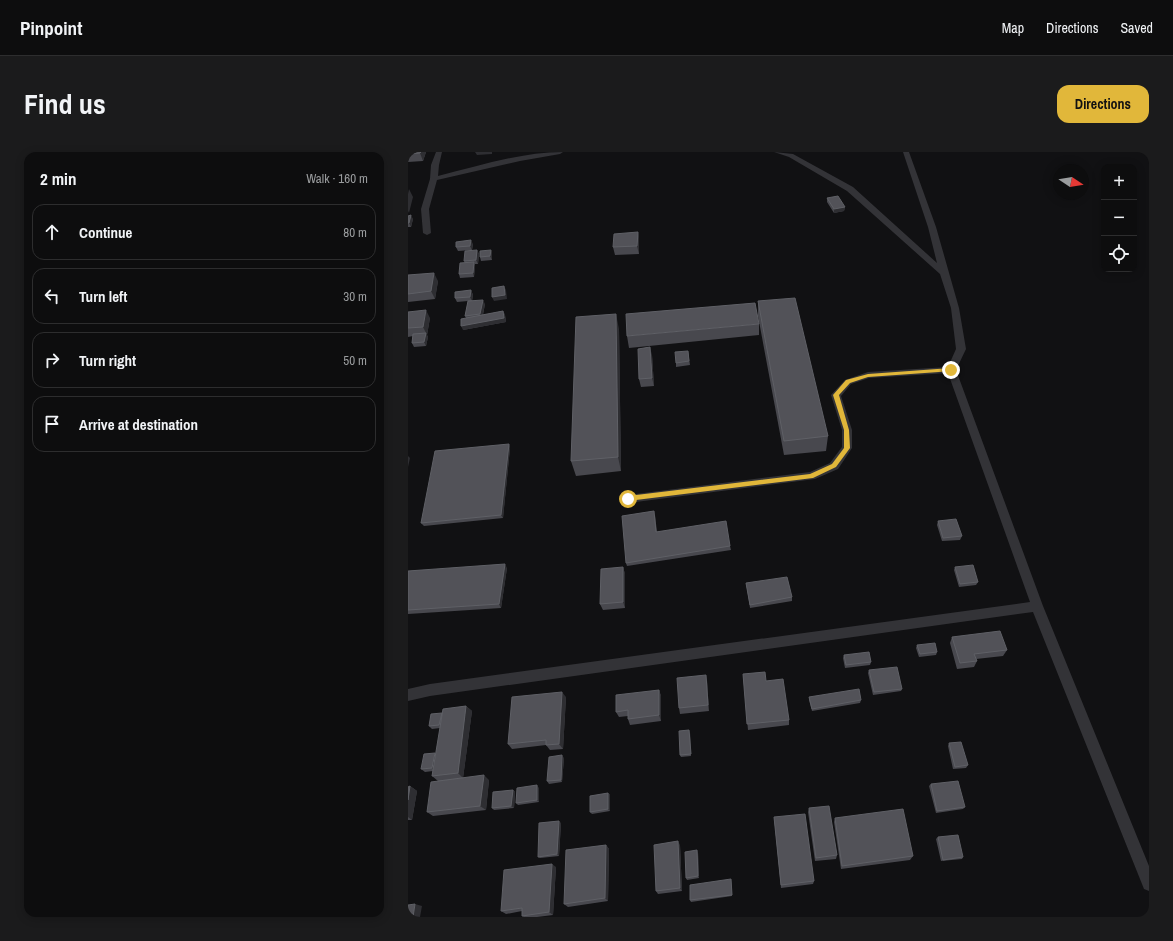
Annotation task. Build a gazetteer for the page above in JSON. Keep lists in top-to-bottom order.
{
  "north": "right",
  "page": {
    "header": "Pinpoint",
    "nav": ["Map", "Directions", "Saved"],
    "title": "Find us",
    "buttons": "Directions",
    "heading": ["2 min", "Walk · 160 m"],
    "map_buttons": ["+", "−"],
    "list": [
      ["Continue", "80 m"],
      ["Turn left", "30 m"],
      ["Turn right", "50 m"],
      "Arrive at destination"
    ]
  }
}
